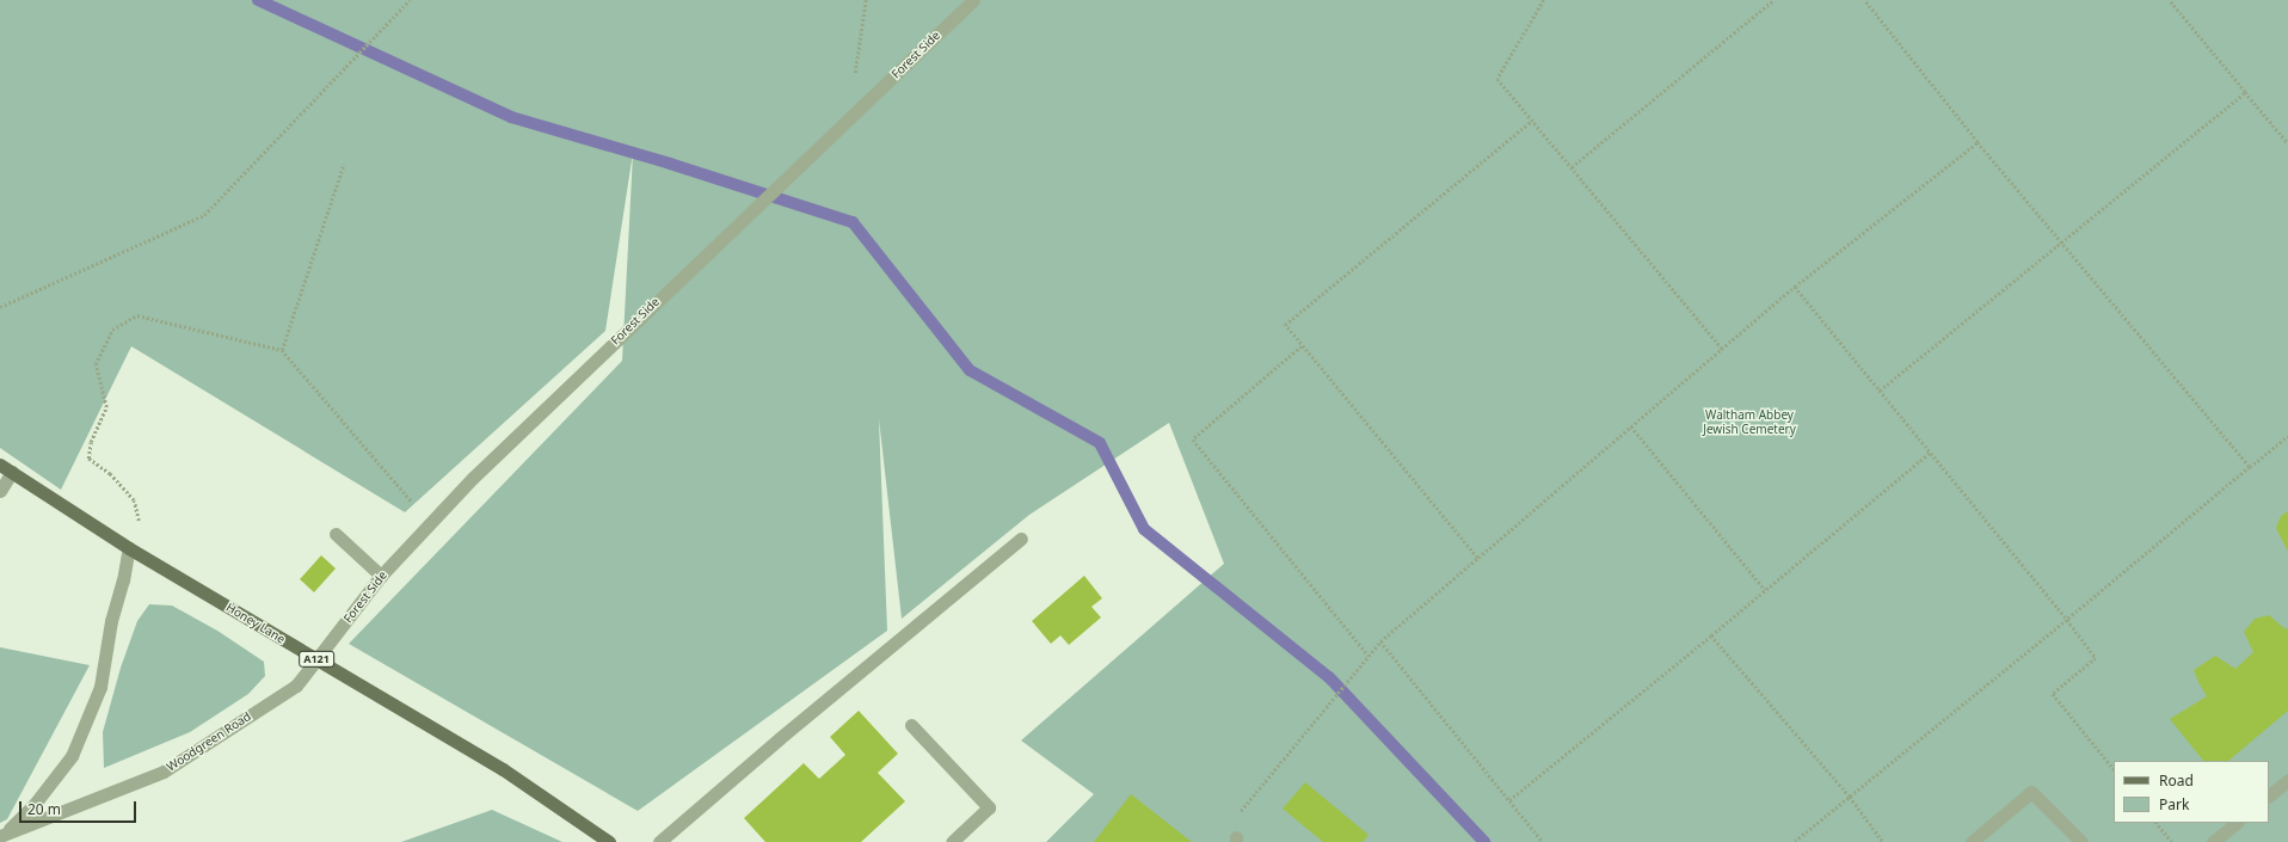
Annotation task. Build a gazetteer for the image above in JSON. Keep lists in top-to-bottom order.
{
  "streets": {
    "main road": ["Honey Lane", "A121"],
    "street": ["Forest Side", "Woodgreen Road"]
  },
  "crossings": [
    ["Forest Side", "Honey Lane"],
    ["Forest Side", "Woodgreen Road"],
    ["Honey Lane", "Woodgreen Road"]
  ],
  "parks": ["Waltham Abbey Jewish Cemetery"],
  "legend": ["Road", "Park"],
  "scale_bar": "20 m"
}
